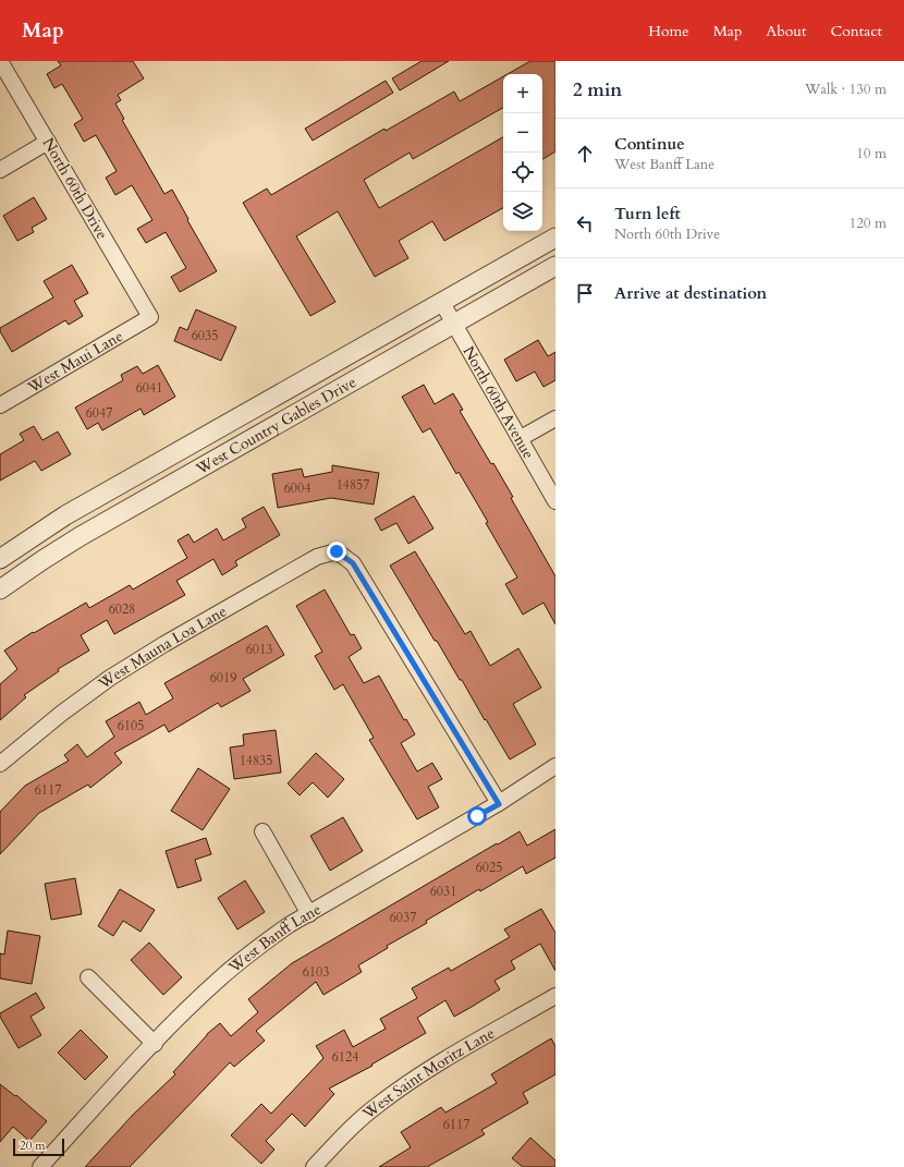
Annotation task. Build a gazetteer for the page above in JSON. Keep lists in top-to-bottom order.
{
  "streets": {
    "street": [
      "North 60th Drive",
      "West Maui Lane",
      "North 60th Avenue",
      "West Country Gables Drive",
      "West Mauna Loa Lane",
      "West Banff Lane",
      "West Saint Moritz Lane"
    ]
  },
  "crossings": [
    ["North 60th Drive", "West Maui Lane"],
    ["North 60th Avenue", "West Country Gables Drive"],
    ["West Mauna Loa Lane", "West Banff Lane"]
  ],
  "house_numbers": [
    "6035",
    "6041",
    "6047",
    "14857",
    "6004",
    "6028",
    "6013",
    "6019",
    "6105",
    "14835",
    "6117",
    "6025",
    "6031",
    "6037",
    "6103",
    "6124",
    "6117"
  ],
  "scale_bar": "20 m",
  "page": {
    "header": "Map",
    "nav": [
      "Home",
      "Map",
      "About",
      "Contact"
    ],
    "heading": ["2 min", "Walk · 130 m"],
    "map_buttons": ["+", "−"],
    "list": [
      ["Continue", "West Banff Lane", "10 m"],
      ["Turn left", "North 60th Drive", "120 m"],
      "Arrive at destination"
    ],
    "scale": "20 m"
  }
}
